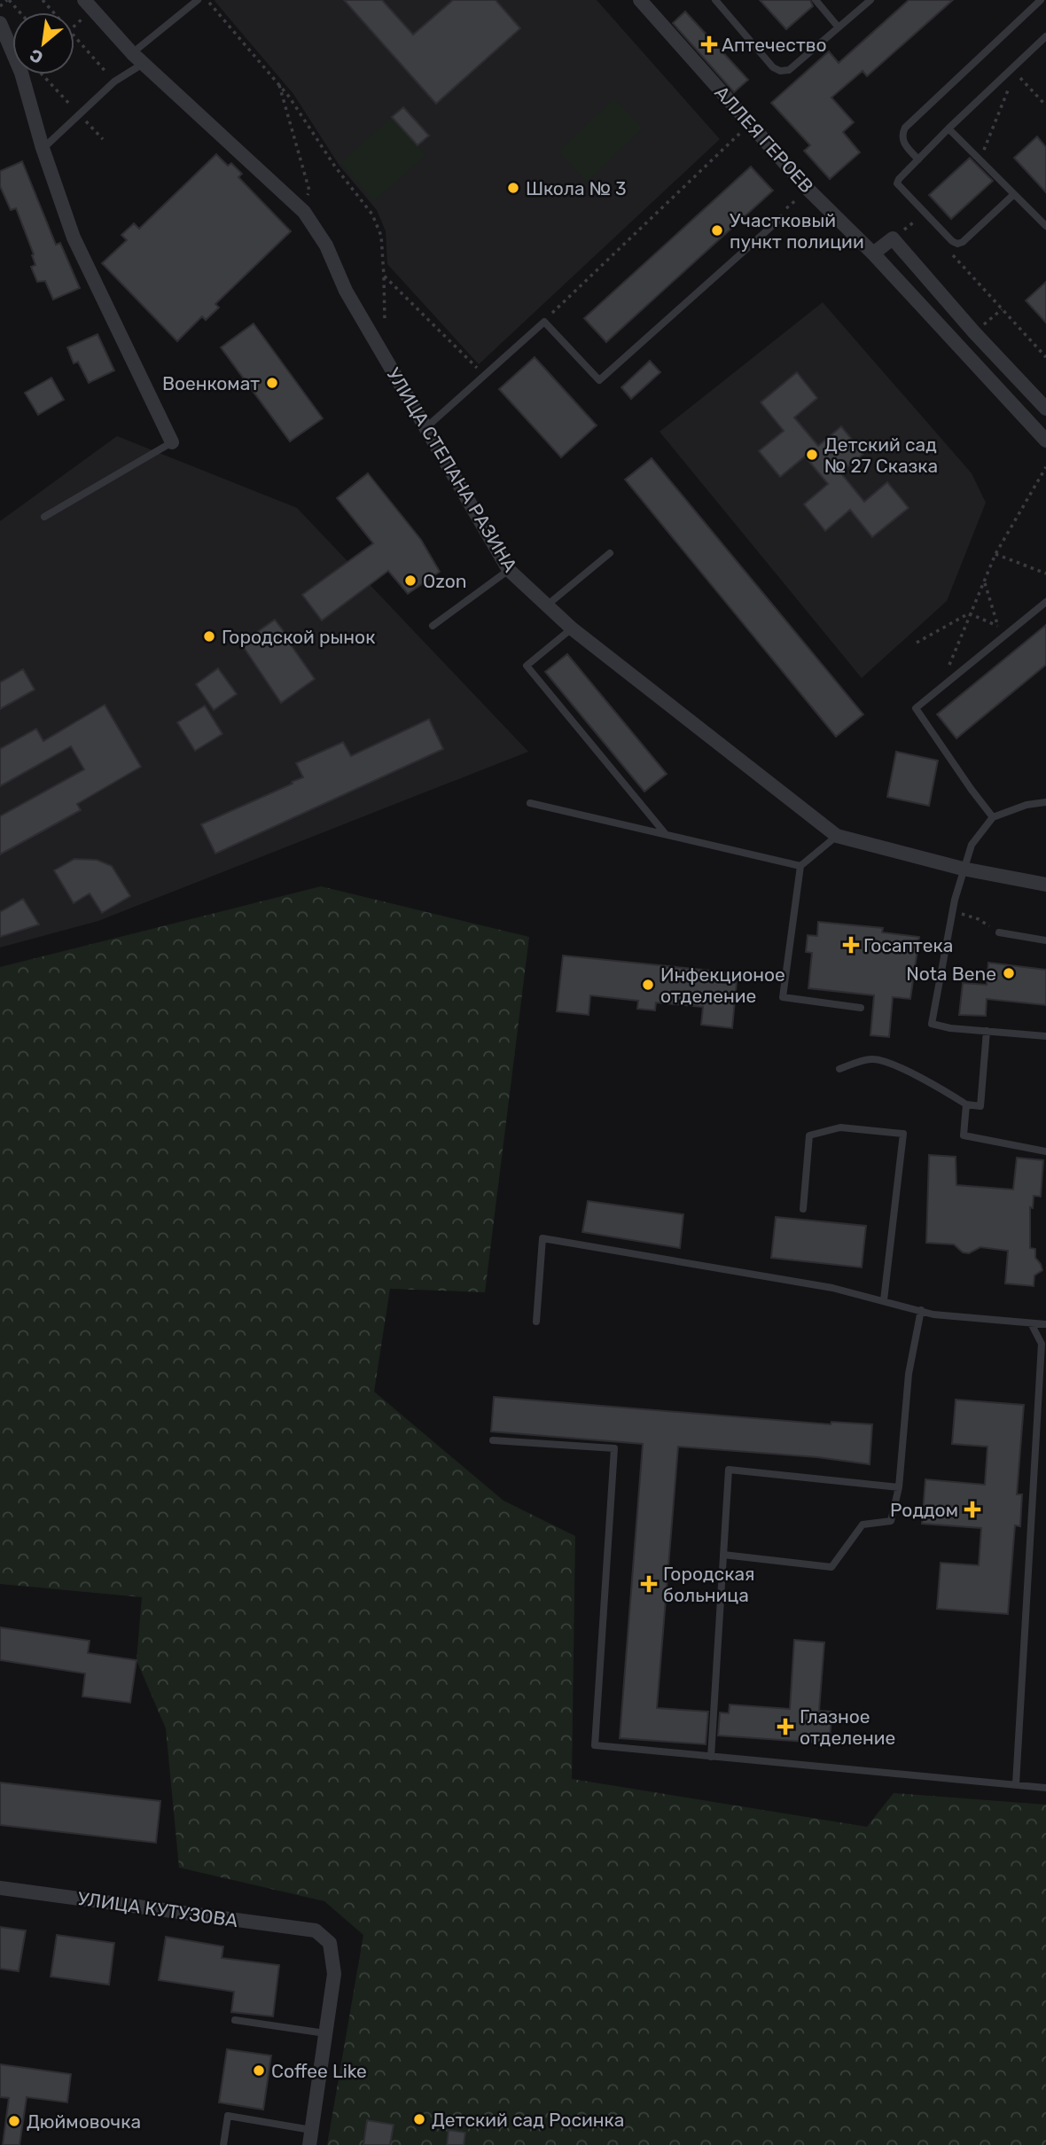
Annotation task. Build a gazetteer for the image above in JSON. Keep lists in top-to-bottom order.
{
  "streets": {
    "street": ["АЛЛЕЯ ГЕРОЕВ", "УЛИЦА СТЕПАНА РАЗИНА", "УЛИЦА КУТУЗОВА"]
  },
  "places": {
    "health": [
      "Аптечество",
      "Госаптека",
      "Роддом",
      "Городская больница",
      "Глазное отделение"
    ],
    "other": [
      "Школа № 3",
      "Участковый пункт полиции",
      "Военкомат",
      "Детский сад № 27 Сказка",
      "Ozon",
      "Городской рынок",
      "Nota Bene",
      "Инфекционое отделение",
      "Coffee Like",
      "Детский сад Росинка",
      "Дюймовочка"
    ]
  },
  "north": "bottom left"
}
